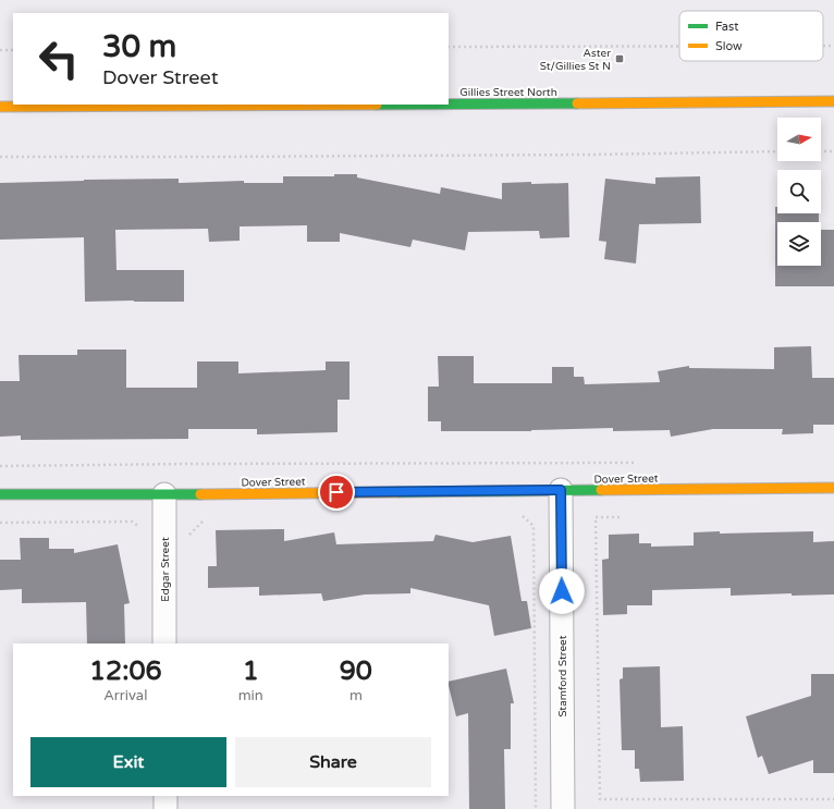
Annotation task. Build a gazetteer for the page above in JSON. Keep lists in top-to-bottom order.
{
  "streets": {
    "street": [
      "Gillies Street North",
      "Dover Street",
      "Edgar Street",
      "Stamford Street"
    ]
  },
  "crossings": [
    ["Dover Street", "Edgar Street"],
    ["Dover Street", "Stamford Street"]
  ],
  "places": {
    "transit": ["Aster St/Gillies St N"]
  },
  "legend": ["Fast", "Slow"],
  "north": "right",
  "page": {
    "turn": ["30 m", "Dover Street"],
    "eta": [
      "12:06",
      "Arrival",
      "1",
      "min",
      "90",
      "m"
    ],
    "buttons": ["Exit", "Share"]
  }
}
